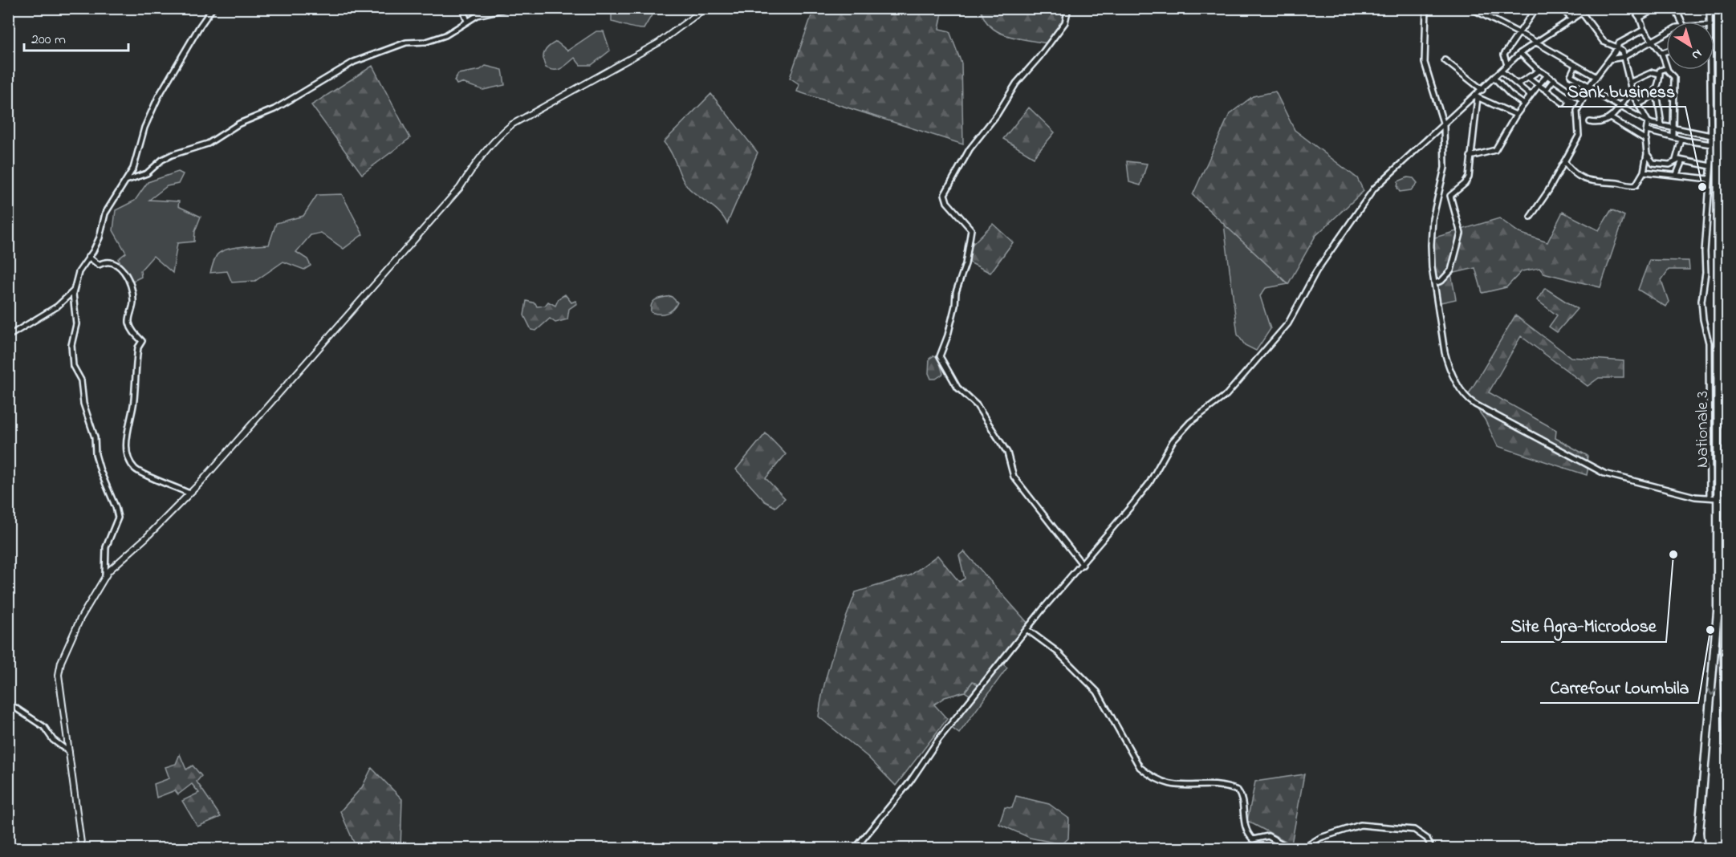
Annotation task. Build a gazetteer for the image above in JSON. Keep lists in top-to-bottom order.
{
  "streets": {
    "main road": ["Nationale 3"]
  },
  "places": ["Sank business", "Site Agra-Microdose", "Carrefour Loumbila"],
  "scale_bar": "200 m",
  "north": "bottom right"
}
